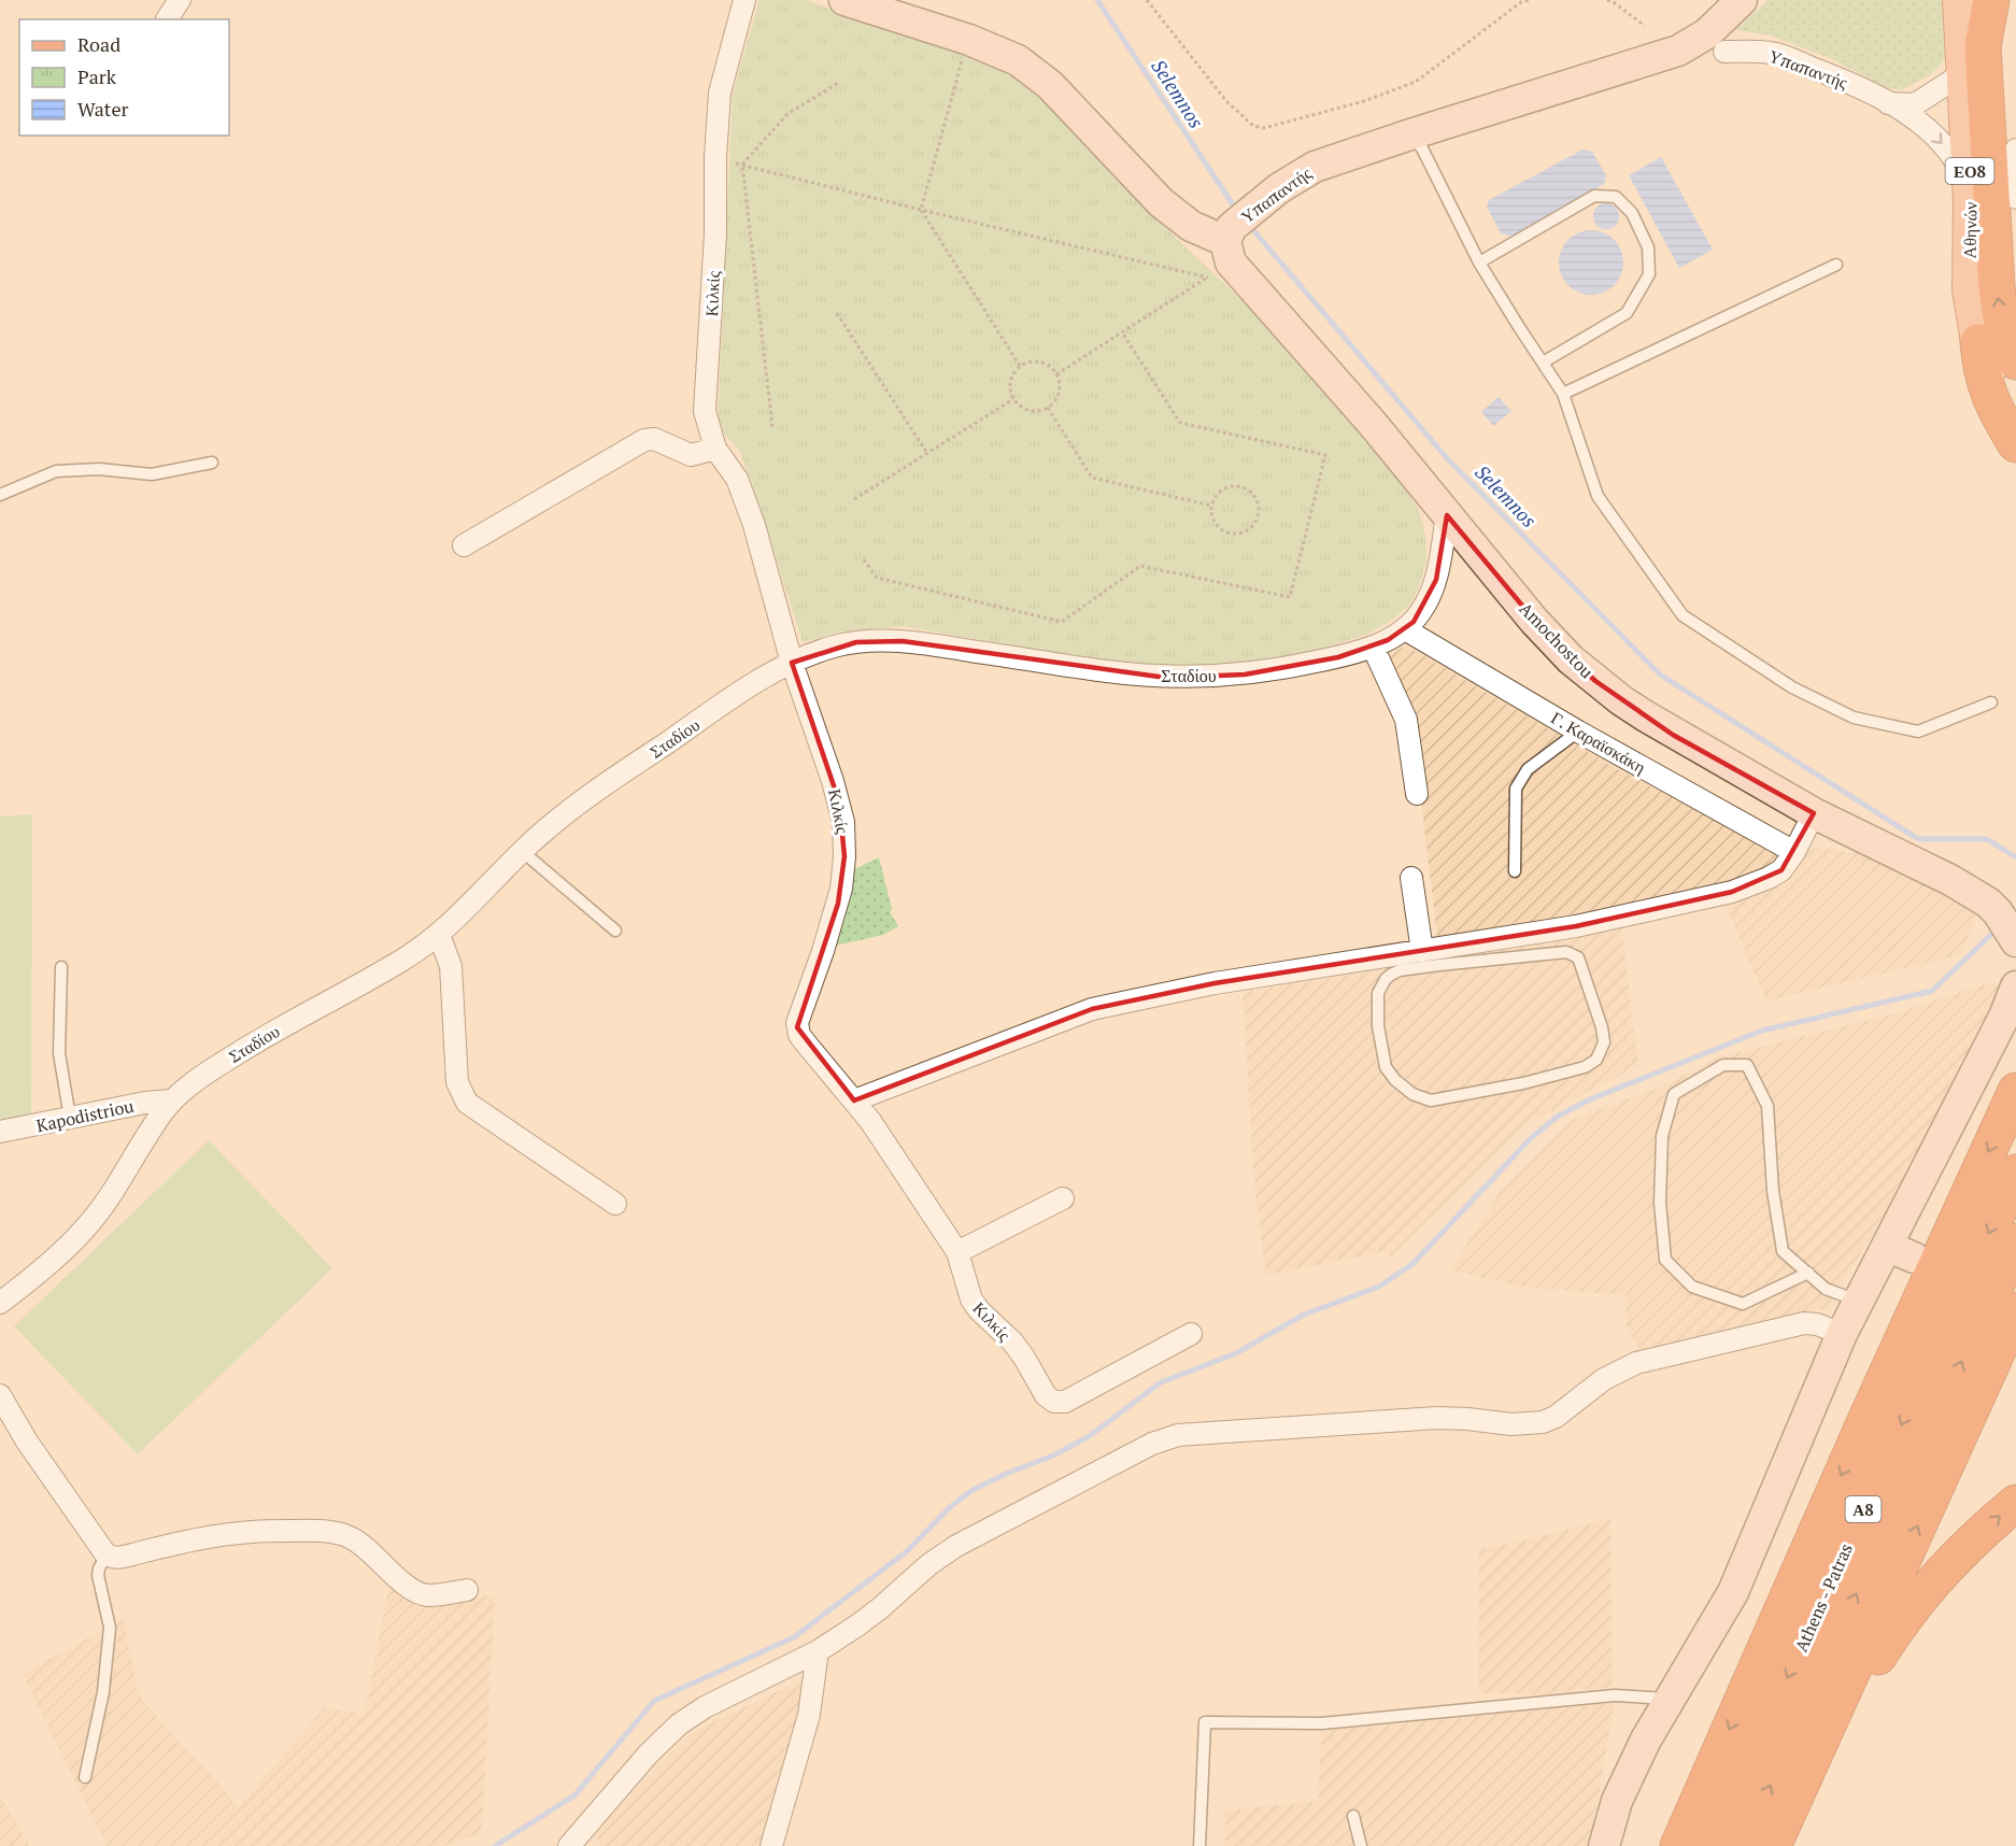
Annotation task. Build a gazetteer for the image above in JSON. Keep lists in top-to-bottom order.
{
  "streets": {
    "highway": ["Α8", "Athens - Patras"],
    "main road": ["ΕΟ8", "Αθηνών"],
    "street": [
      "Υπαπαντής",
      "Κιλκίς",
      "Amochostou",
      "Σταδίου",
      "Γ. Καραϊσκάκη",
      "Kapodistriou"
    ]
  },
  "crossings": [
    ["Υπαπαντής", "Αθηνών"],
    ["Υπαπαντής", "Amochostou"],
    ["Κιλκίς", "Σταδίου"],
    ["Amochostou", "Σταδίου"],
    ["Σταδίου", "Γ. Καραϊσκάκη"],
    ["Σταδίου", "Kapodistriou"]
  ],
  "water": ["Selemnos"],
  "legend": ["Road", "Park", "Water"]
}
